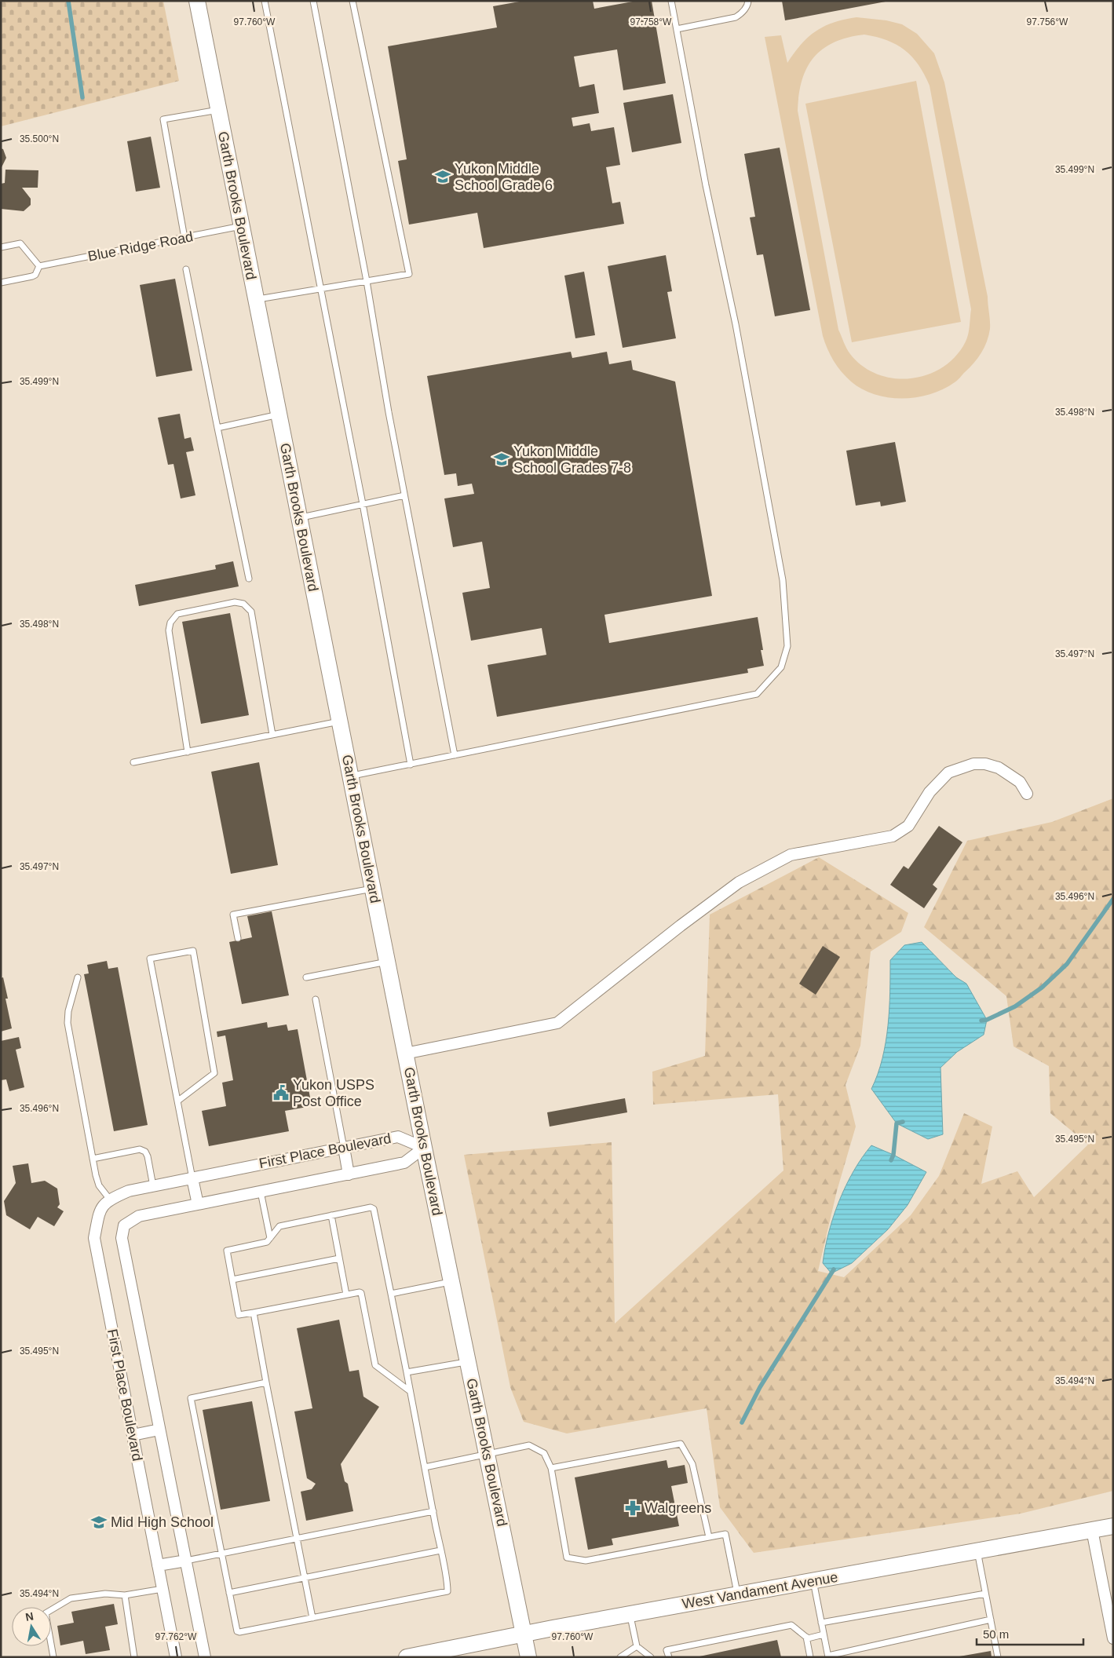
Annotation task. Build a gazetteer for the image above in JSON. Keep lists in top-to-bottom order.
{
  "streets": {
    "street": ["Garth Brooks Boulevard", "First Place Boulevard", "West Vandament Avenue"],
    "lane": ["Blue Ridge Road"]
  },
  "crossings": [
    ["Garth Brooks Boulevard", "Blue Ridge Road"],
    ["Garth Brooks Boulevard", "First Place Boulevard"],
    ["Garth Brooks Boulevard", "West Vandament Avenue"]
  ],
  "places": {
    "school or university": ["Yukon Middle School Grade 6", "Yukon Middle School Grades 7-8", "Mid High School"],
    "public building": ["Yukon USPS Post Office"],
    "pharmacy": ["Walgreens"]
  },
  "scale_bar": "50 m",
  "north": "top",
  "coordinates": [
    "97.760°W",
    "97.758°W",
    "97.756°W",
    "35.500°N",
    "35.499°N",
    "35.498°N",
    "35.497°N",
    "35.496°N",
    "35.495°N",
    "35.494°N",
    "97.762°W"
  ]
}
